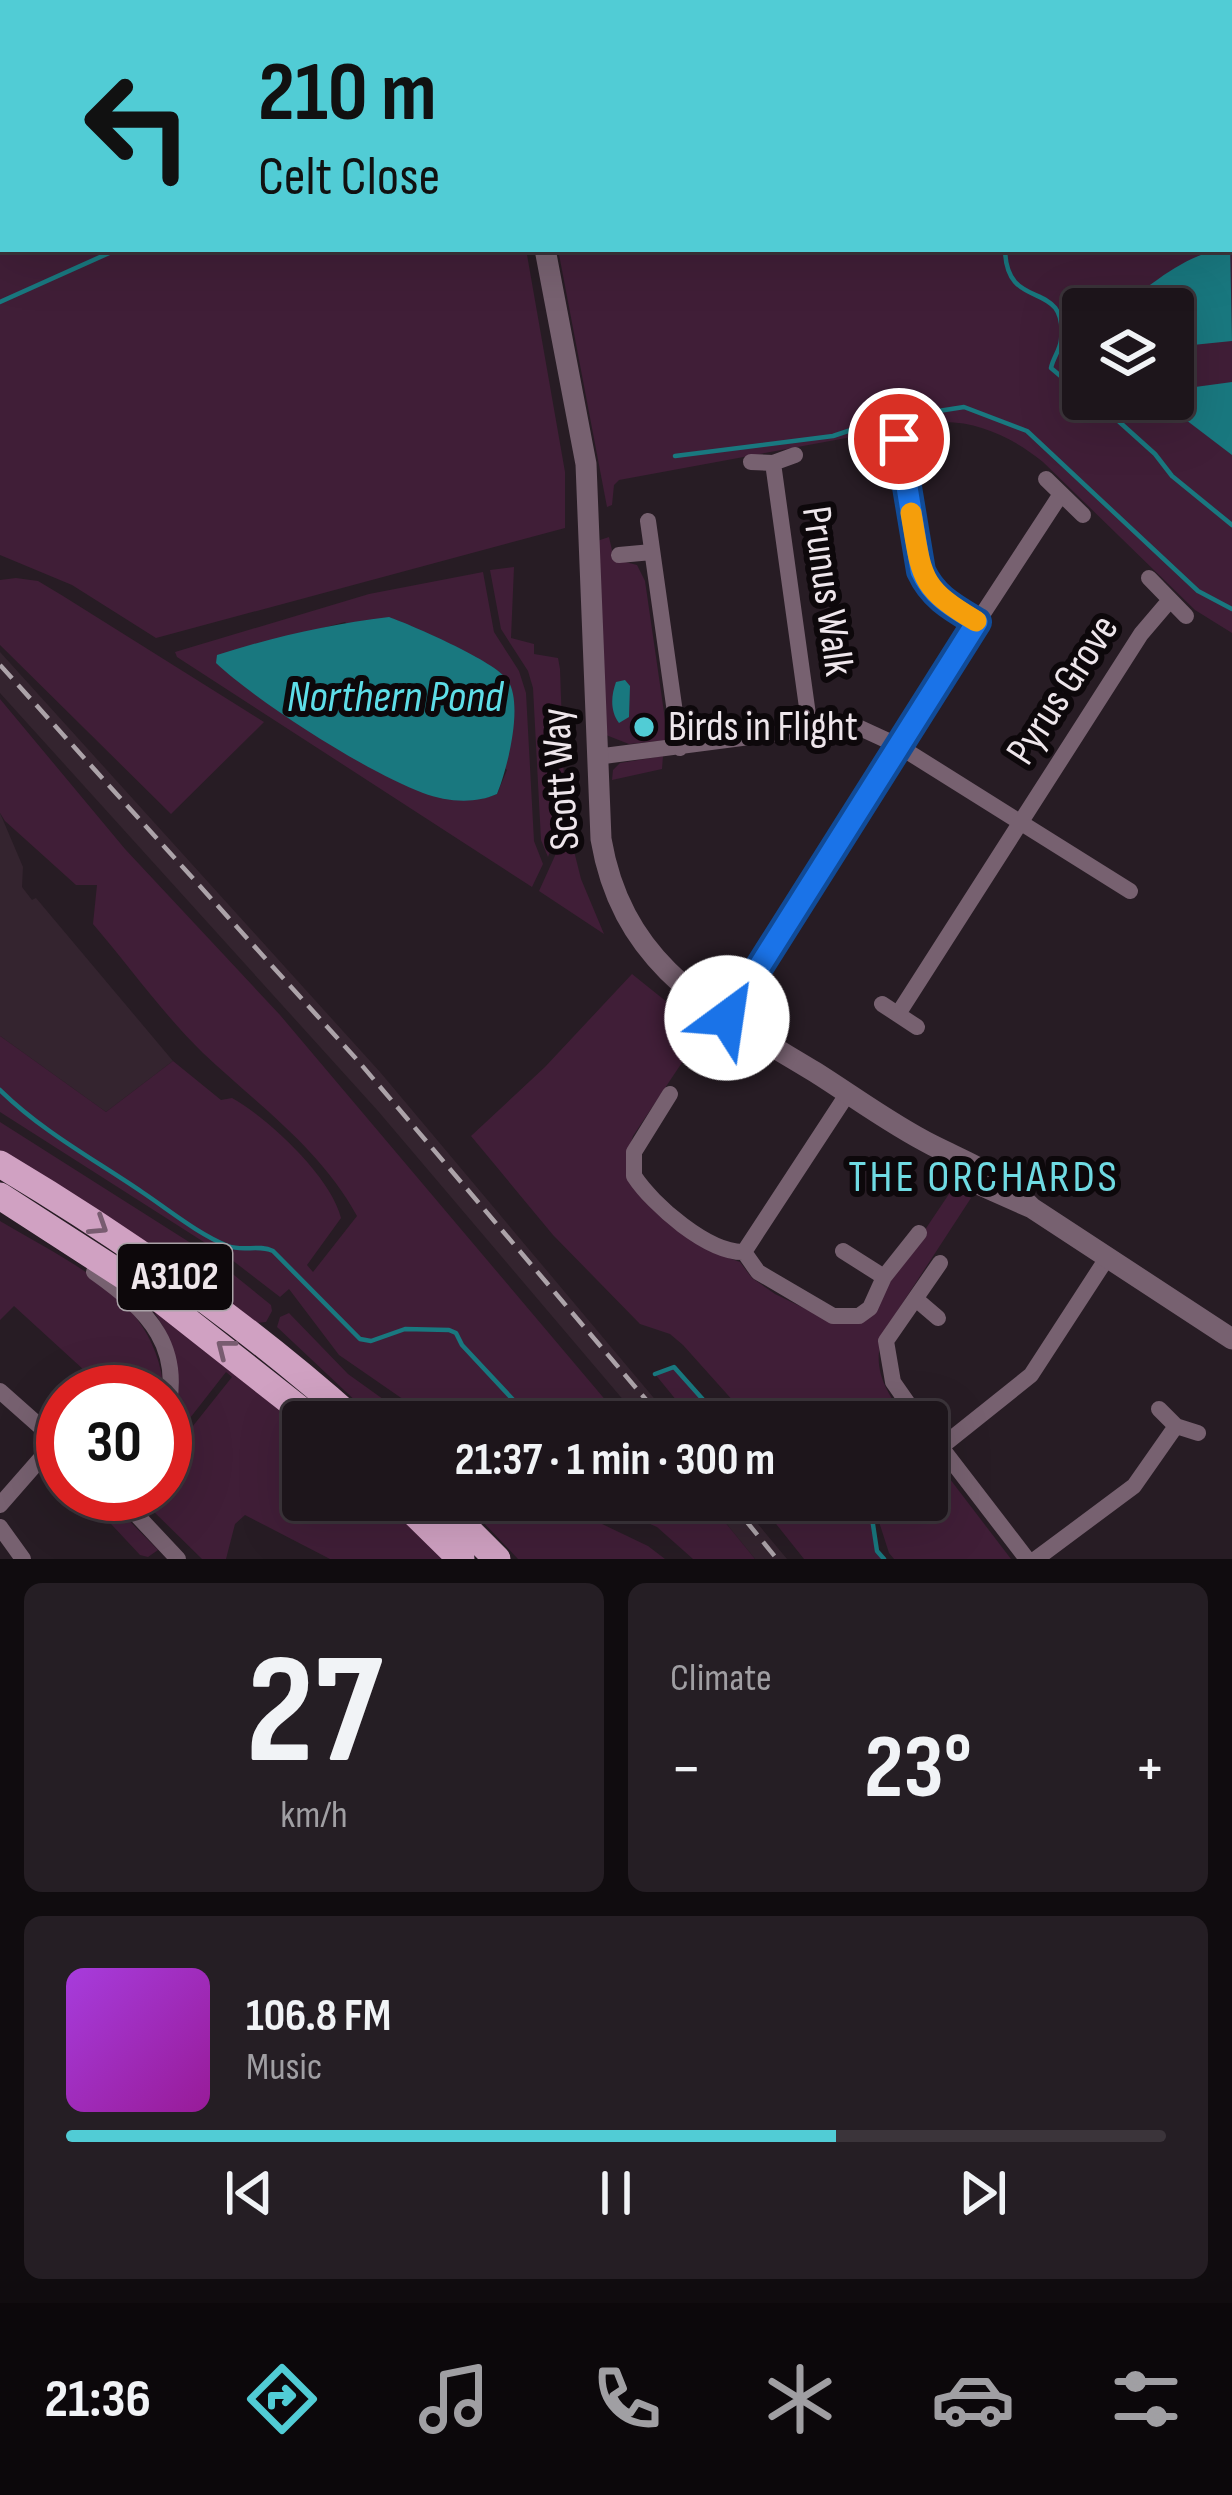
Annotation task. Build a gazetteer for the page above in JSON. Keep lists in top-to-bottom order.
{
  "streets": {
    "main road": ["A3102"],
    "street": ["Prunus Walk", "Pyrus Grove", "Scott Way"]
  },
  "districts": ["THE ORCHARDS"],
  "water": ["Northern Pond"],
  "places": ["Birds in Flight"],
  "page": {
    "turn": ["210 m", "Celt Close"],
    "limit": "30",
    "trip": "21:37 · 1 min · 300 m",
    "tile": [
      ["27", "km/h"],
      "Climate"
    ],
    "heat": ["−", "23°", "+"],
    "song": ["106.8 FM", "Music"],
    "tabs": "21:36"
  }
}
